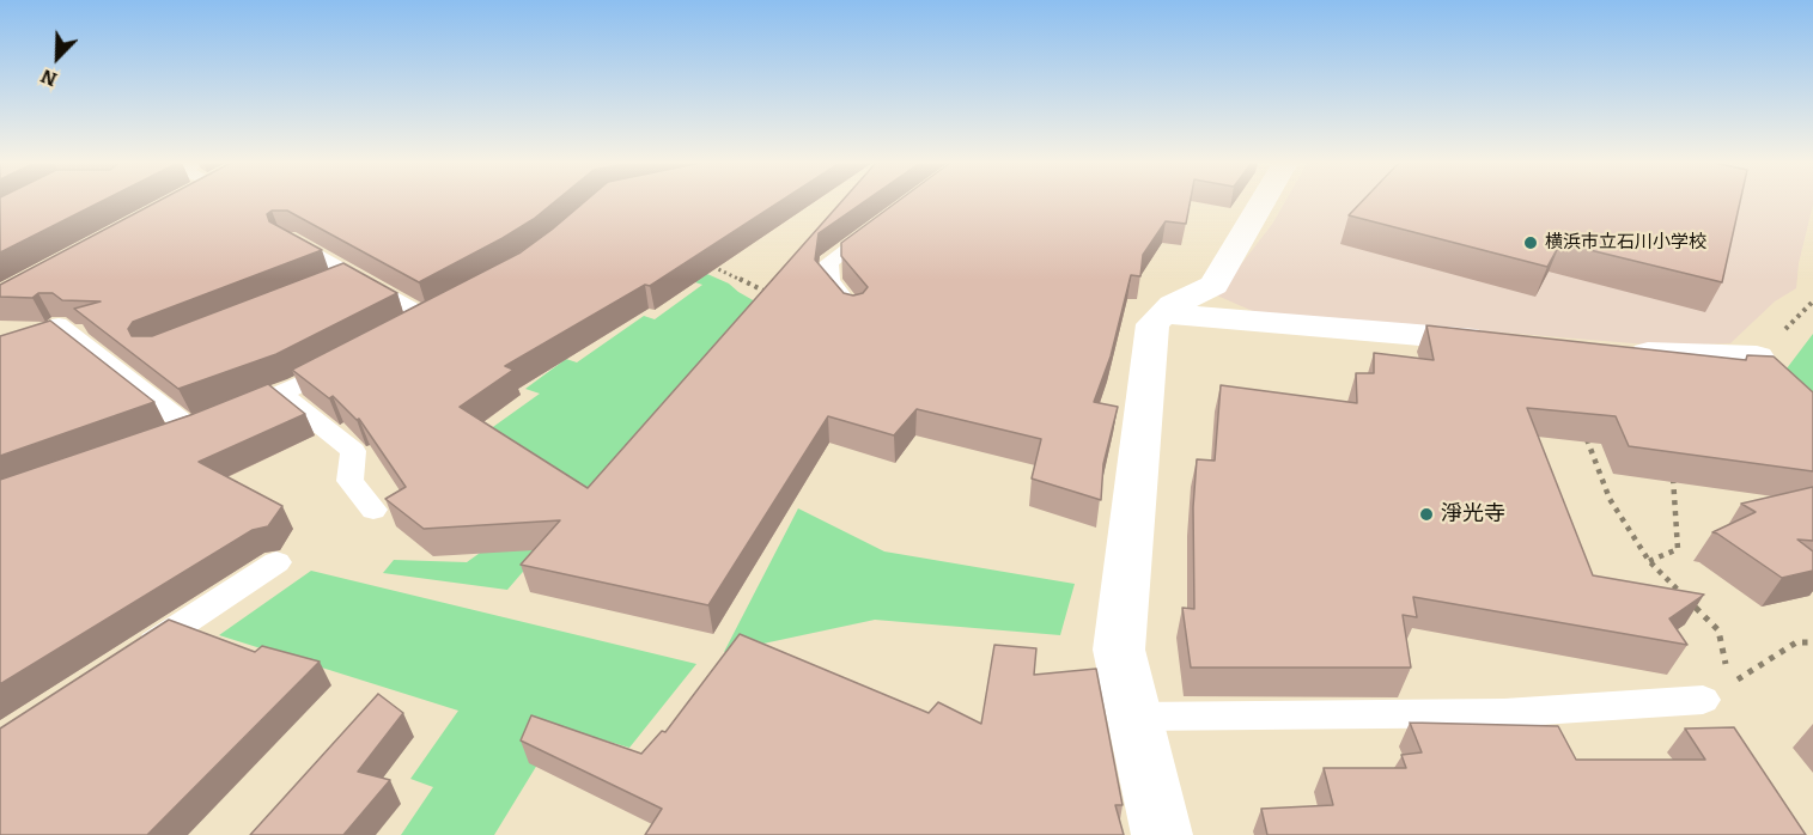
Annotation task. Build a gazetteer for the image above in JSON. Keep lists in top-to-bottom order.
{
  "places": ["横浜市立石川小学校", "淨光寺"],
  "north": "bottom left"
}
